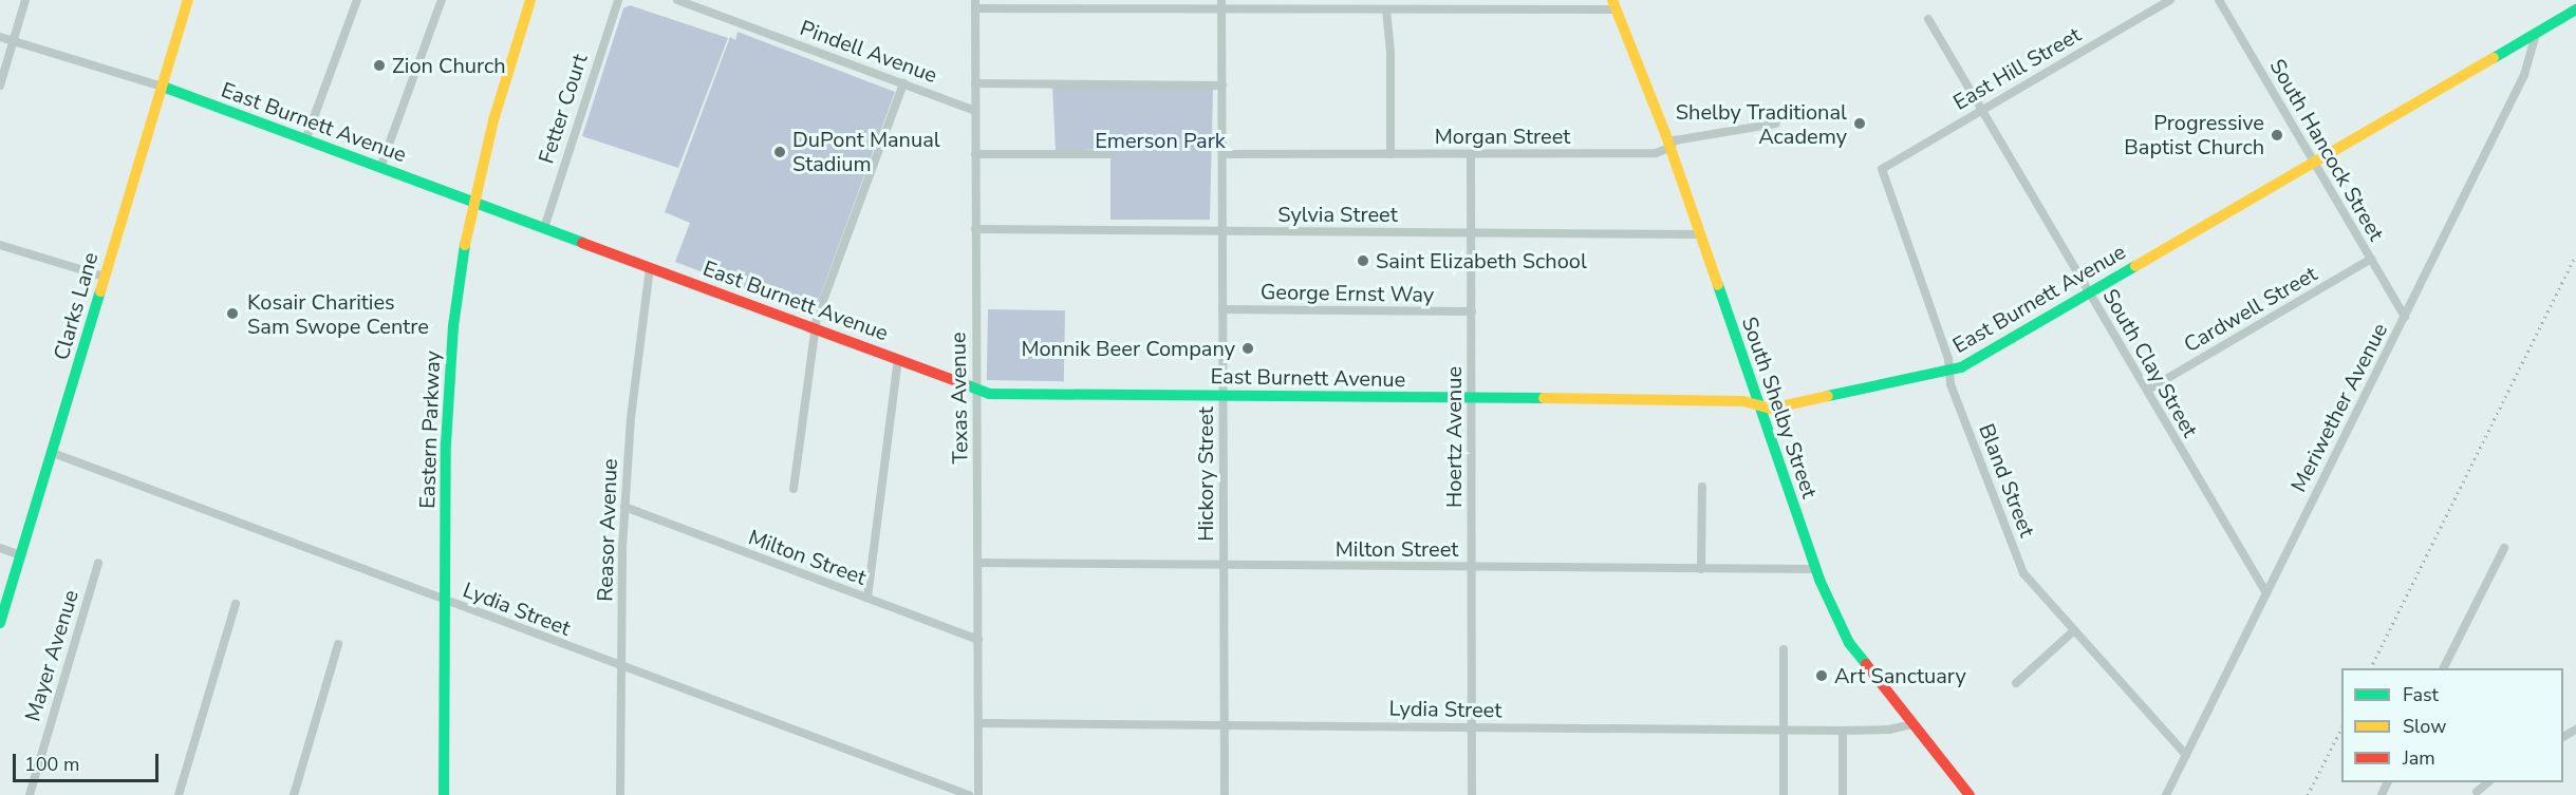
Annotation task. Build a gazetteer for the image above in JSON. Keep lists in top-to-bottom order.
{
  "streets": {
    "street": [
      "Pindell Avenue",
      "East Hill Street",
      "Fetter Court",
      "East Burnett Avenue",
      "Morgan Street",
      "South Hancock Street",
      "Sylvia Street",
      "George Ernst Way",
      "Clarks Lane",
      "Cardwell Street",
      "South Clay Street",
      "Texas Avenue",
      "South Shelby Street",
      "Meriwether Avenue",
      "Eastern Parkway",
      "Hoertz Avenue",
      "Hickory Street",
      "Bland Street",
      "Reasor Avenue",
      "Milton Street",
      "Lydia Street",
      "Mayer Avenue"
    ]
  },
  "crossings": [
    ["Pindell Avenue", "Texas Avenue"],
    ["East Hill Street", "South Clay Street"],
    ["East Hill Street", "Bland Street"],
    ["Fetter Court", "East Burnett Avenue"],
    ["East Burnett Avenue", "South Hancock Street"],
    ["East Burnett Avenue", "Clarks Lane"],
    ["East Burnett Avenue", "South Clay Street"],
    ["East Burnett Avenue", "Texas Avenue"],
    ["East Burnett Avenue", "South Shelby Street"],
    ["East Burnett Avenue", "Meriwether Avenue"],
    ["East Burnett Avenue", "Eastern Parkway"],
    ["East Burnett Avenue", "Hoertz Avenue"],
    ["East Burnett Avenue", "Hickory Street"],
    ["East Burnett Avenue", "Bland Street"],
    ["East Burnett Avenue", "Reasor Avenue"],
    ["Morgan Street", "South Shelby Street"],
    ["Morgan Street", "Hoertz Avenue"],
    ["Morgan Street", "Hickory Street"],
    ["South Hancock Street", "Cardwell Street"],
    ["South Hancock Street", "Meriwether Avenue"],
    ["Sylvia Street", "Texas Avenue"],
    ["Sylvia Street", "South Shelby Street"],
    ["Sylvia Street", "Hoertz Avenue"],
    ["Sylvia Street", "Hickory Street"],
    ["George Ernst Way", "Hoertz Avenue"],
    ["George Ernst Way", "Hickory Street"],
    ["Clarks Lane", "Lydia Street"],
    ["Cardwell Street", "South Clay Street"],
    ["South Clay Street", "Meriwether Avenue"],
    ["Texas Avenue", "Milton Street"],
    ["Texas Avenue", "Lydia Street"],
    ["South Shelby Street", "Milton Street"],
    ["South Shelby Street", "Lydia Street"],
    ["Meriwether Avenue", "Bland Street"],
    ["Eastern Parkway", "Lydia Street"],
    ["Hoertz Avenue", "Milton Street"],
    ["Hoertz Avenue", "Lydia Street"],
    ["Hickory Street", "Milton Street"],
    ["Hickory Street", "Lydia Street"],
    ["Reasor Avenue", "Milton Street"],
    ["Reasor Avenue", "Lydia Street"]
  ],
  "parks": ["Emerson Park"],
  "places": [
    "Zion Church",
    "Shelby Traditional Academy",
    "Progressive Baptist Church",
    "DuPont Manual Stadium",
    "Saint Elizabeth School",
    "Kosair Charities Sam Swope Centre",
    "Monnik Beer Company",
    "Art Sanctuary"
  ],
  "legend": ["Fast", "Slow", "Jam"],
  "scale_bar": "100 m"
}
